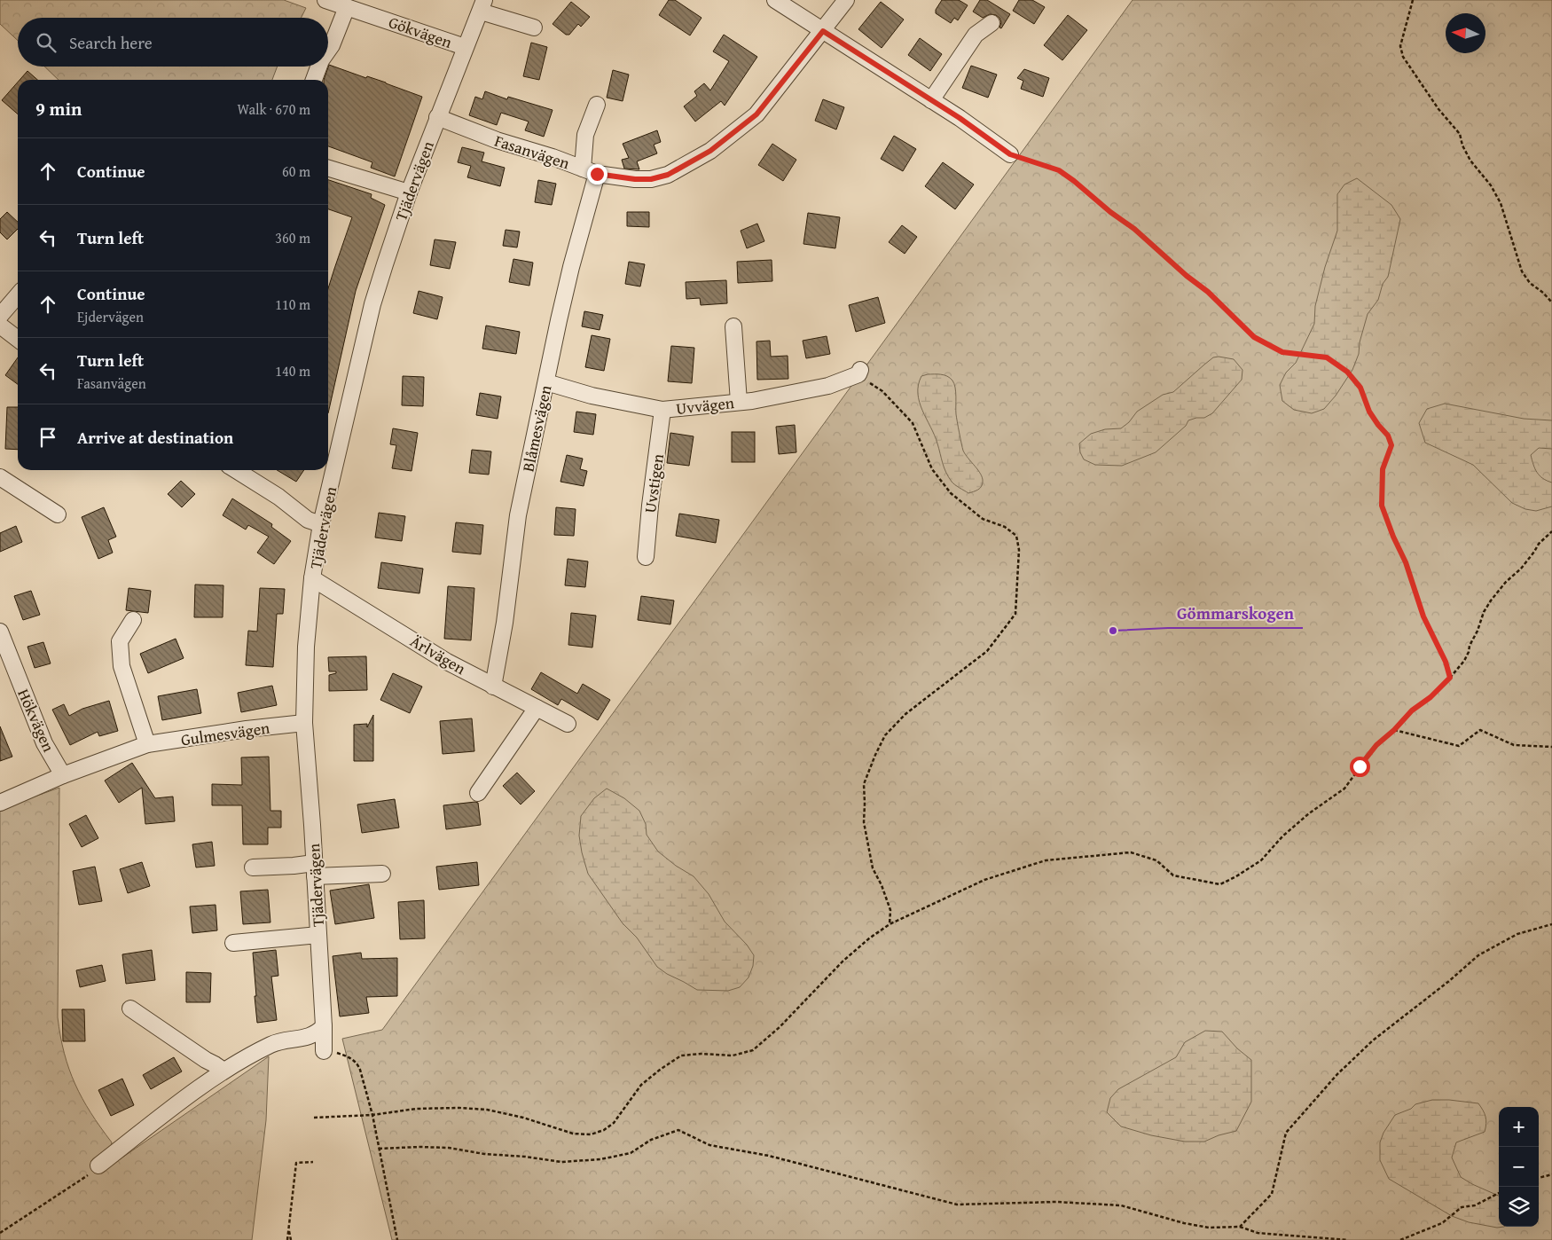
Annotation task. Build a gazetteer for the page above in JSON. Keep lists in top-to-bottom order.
{
  "streets": {
    "street": [
      "Gökvägen",
      "Fasanvägen",
      "Tjädervägen",
      "Uvvägen",
      "Blåmesvägen",
      "Uvstigen",
      "Ärlvägen",
      "Hökvägen",
      "Gulmesvägen"
    ]
  },
  "crossings": [
    ["Gökvägen", "Tjädervägen"],
    ["Fasanvägen", "Tjädervägen"],
    ["Fasanvägen", "Blåmesvägen"],
    ["Tjädervägen", "Ärlvägen"],
    ["Tjädervägen", "Gulmesvägen"],
    ["Uvvägen", "Blåmesvägen"],
    ["Uvvägen", "Uvstigen"],
    ["Blåmesvägen", "Ärlvägen"],
    ["Hökvägen", "Gulmesvägen"]
  ],
  "places": ["Gömmarskogen"],
  "north": "left",
  "page": {
    "search": "Search here",
    "heading": ["9 min", "Walk · 670 m"],
    "list": [
      ["Continue", "60 m"],
      ["Turn left", "360 m"],
      ["Continue", "Ejdervägen", "110 m"],
      ["Turn left", "Fasanvägen", "140 m"],
      "Arrive at destination"
    ],
    "map_buttons": ["+", "−"]
  }
}
